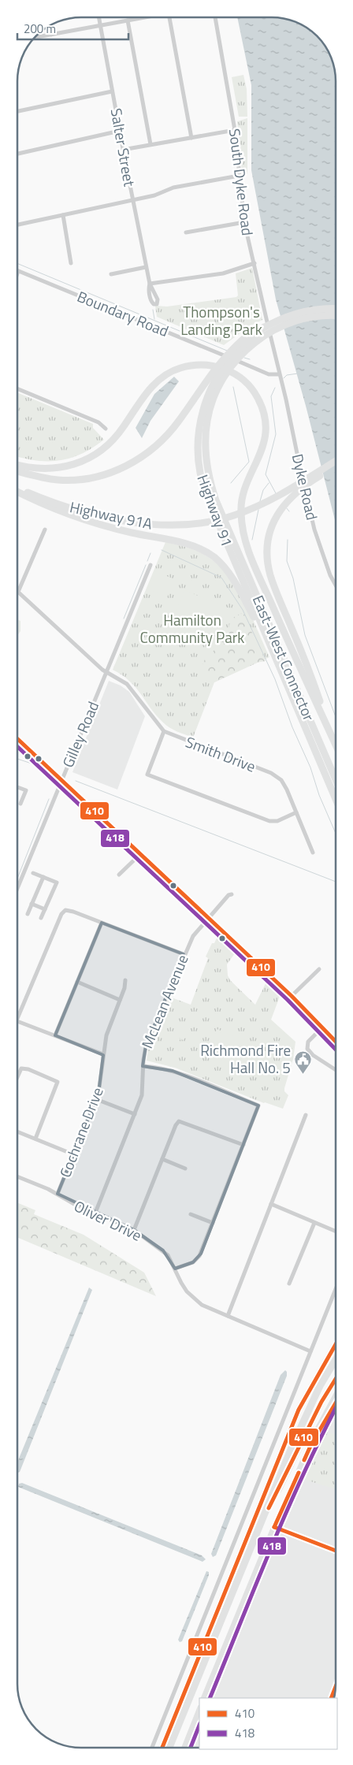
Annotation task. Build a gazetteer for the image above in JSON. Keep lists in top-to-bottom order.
{
  "streets": {
    "highway": ["Highway 91", "Highway 91A", "East-West Connector"],
    "street": [
      "Salter Street",
      "South Dyke Road",
      "Boundary Road",
      "Dyke Road",
      "Gilley Road",
      "Smith Drive",
      "McLean Avenue",
      "Cochrane Drive",
      "Oliver Drive"
    ]
  },
  "crossings": [
    ["Salter Street", "South Dyke Road"],
    ["South Dyke Road", "Boundary Road"],
    ["South Dyke Road", "Dyke Road"],
    ["Boundary Road", "Dyke Road"],
    ["Highway 91", "Highway 91A"],
    ["Highway 91", "East-West Connector"],
    ["McLean Avenue", "Oliver Drive"],
    ["Cochrane Drive", "Oliver Drive"]
  ],
  "parks": ["Thompson's Landing Park", "Hamilton Community Park"],
  "places": {
    "public building": ["Richmond Fire Hall No. 5"]
  },
  "lines": ["transit line 410", "transit line 418"],
  "legend": ["410", "418"],
  "scale_bar": "200 m"
}
